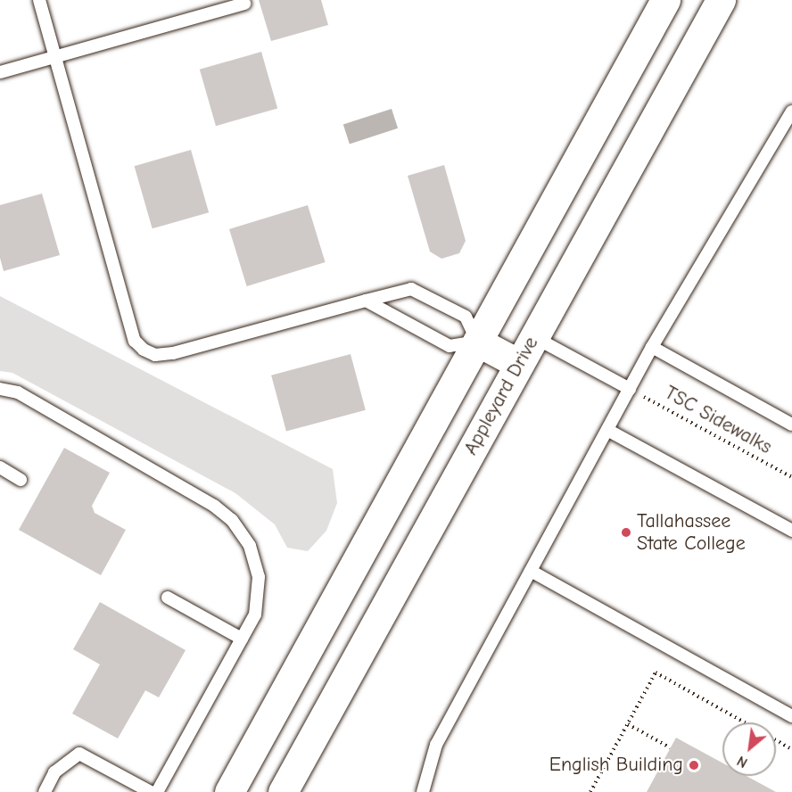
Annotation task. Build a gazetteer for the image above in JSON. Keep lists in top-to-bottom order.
{
  "streets": {
    "main road": ["Appleyard Drive"],
    "path": ["TSC Sidewalks"]
  },
  "places": ["Tallahassee State College", "English Building"],
  "north": "bottom left"
}
